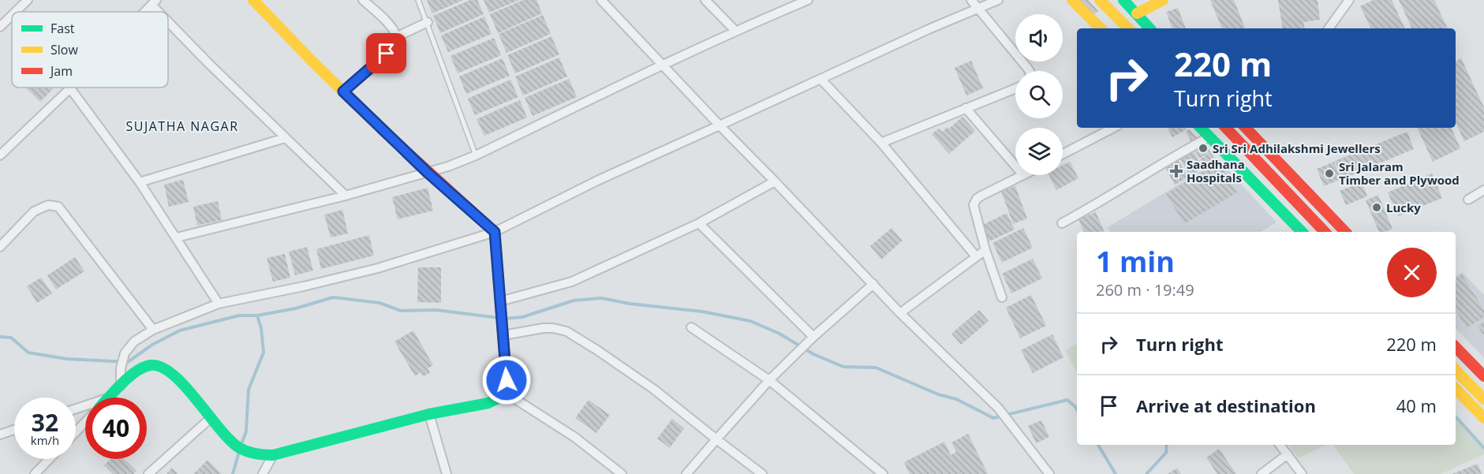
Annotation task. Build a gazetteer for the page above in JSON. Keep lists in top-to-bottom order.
{
  "districts": ["SUJATHA NAGAR"],
  "places": {
    "other": ["Sri Sri Adhilakshmi Jewellers", "Sri Jalaram Timber and Plywood", "Lucky"],
    "health": ["Saadhana Hospitals"]
  },
  "legend": ["Fast", "Slow", "Jam"],
  "page": {
    "turn": ["220 m", "Turn right"],
    "heading": ["1 min", "260 m · 19:49"],
    "list": [
      {
        "name": "Turn right",
        "value": "220 m"
      },
      {
        "name": "Arrive at destination",
        "value": "40 m"
      }
    ],
    "speed": "32 km/h",
    "limit": "40"
  }
}
